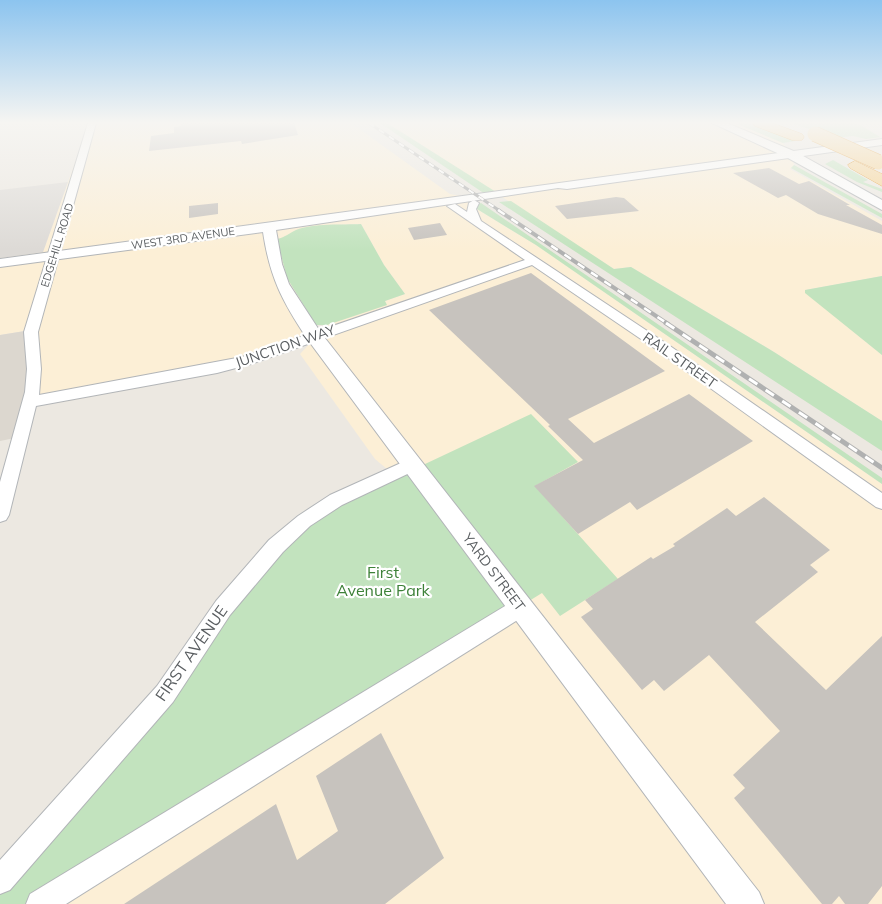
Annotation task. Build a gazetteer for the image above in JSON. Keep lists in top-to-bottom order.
{
  "streets": {
    "street": [
      "WEST 3RD AVENUE",
      "EDGEHILL ROAD",
      "JUNCTION WAY",
      "RAIL STREET",
      "YARD STREET",
      "FIRST AVENUE"
    ]
  },
  "crossings": [
    ["WEST 3RD AVENUE", "EDGEHILL ROAD"],
    ["WEST 3RD AVENUE", "RAIL STREET"],
    ["WEST 3RD AVENUE", "YARD STREET"],
    ["EDGEHILL ROAD", "JUNCTION WAY"],
    ["JUNCTION WAY", "RAIL STREET"],
    ["JUNCTION WAY", "YARD STREET"],
    ["YARD STREET", "FIRST AVENUE"]
  ],
  "parks": ["First Avenue Park"]
}
